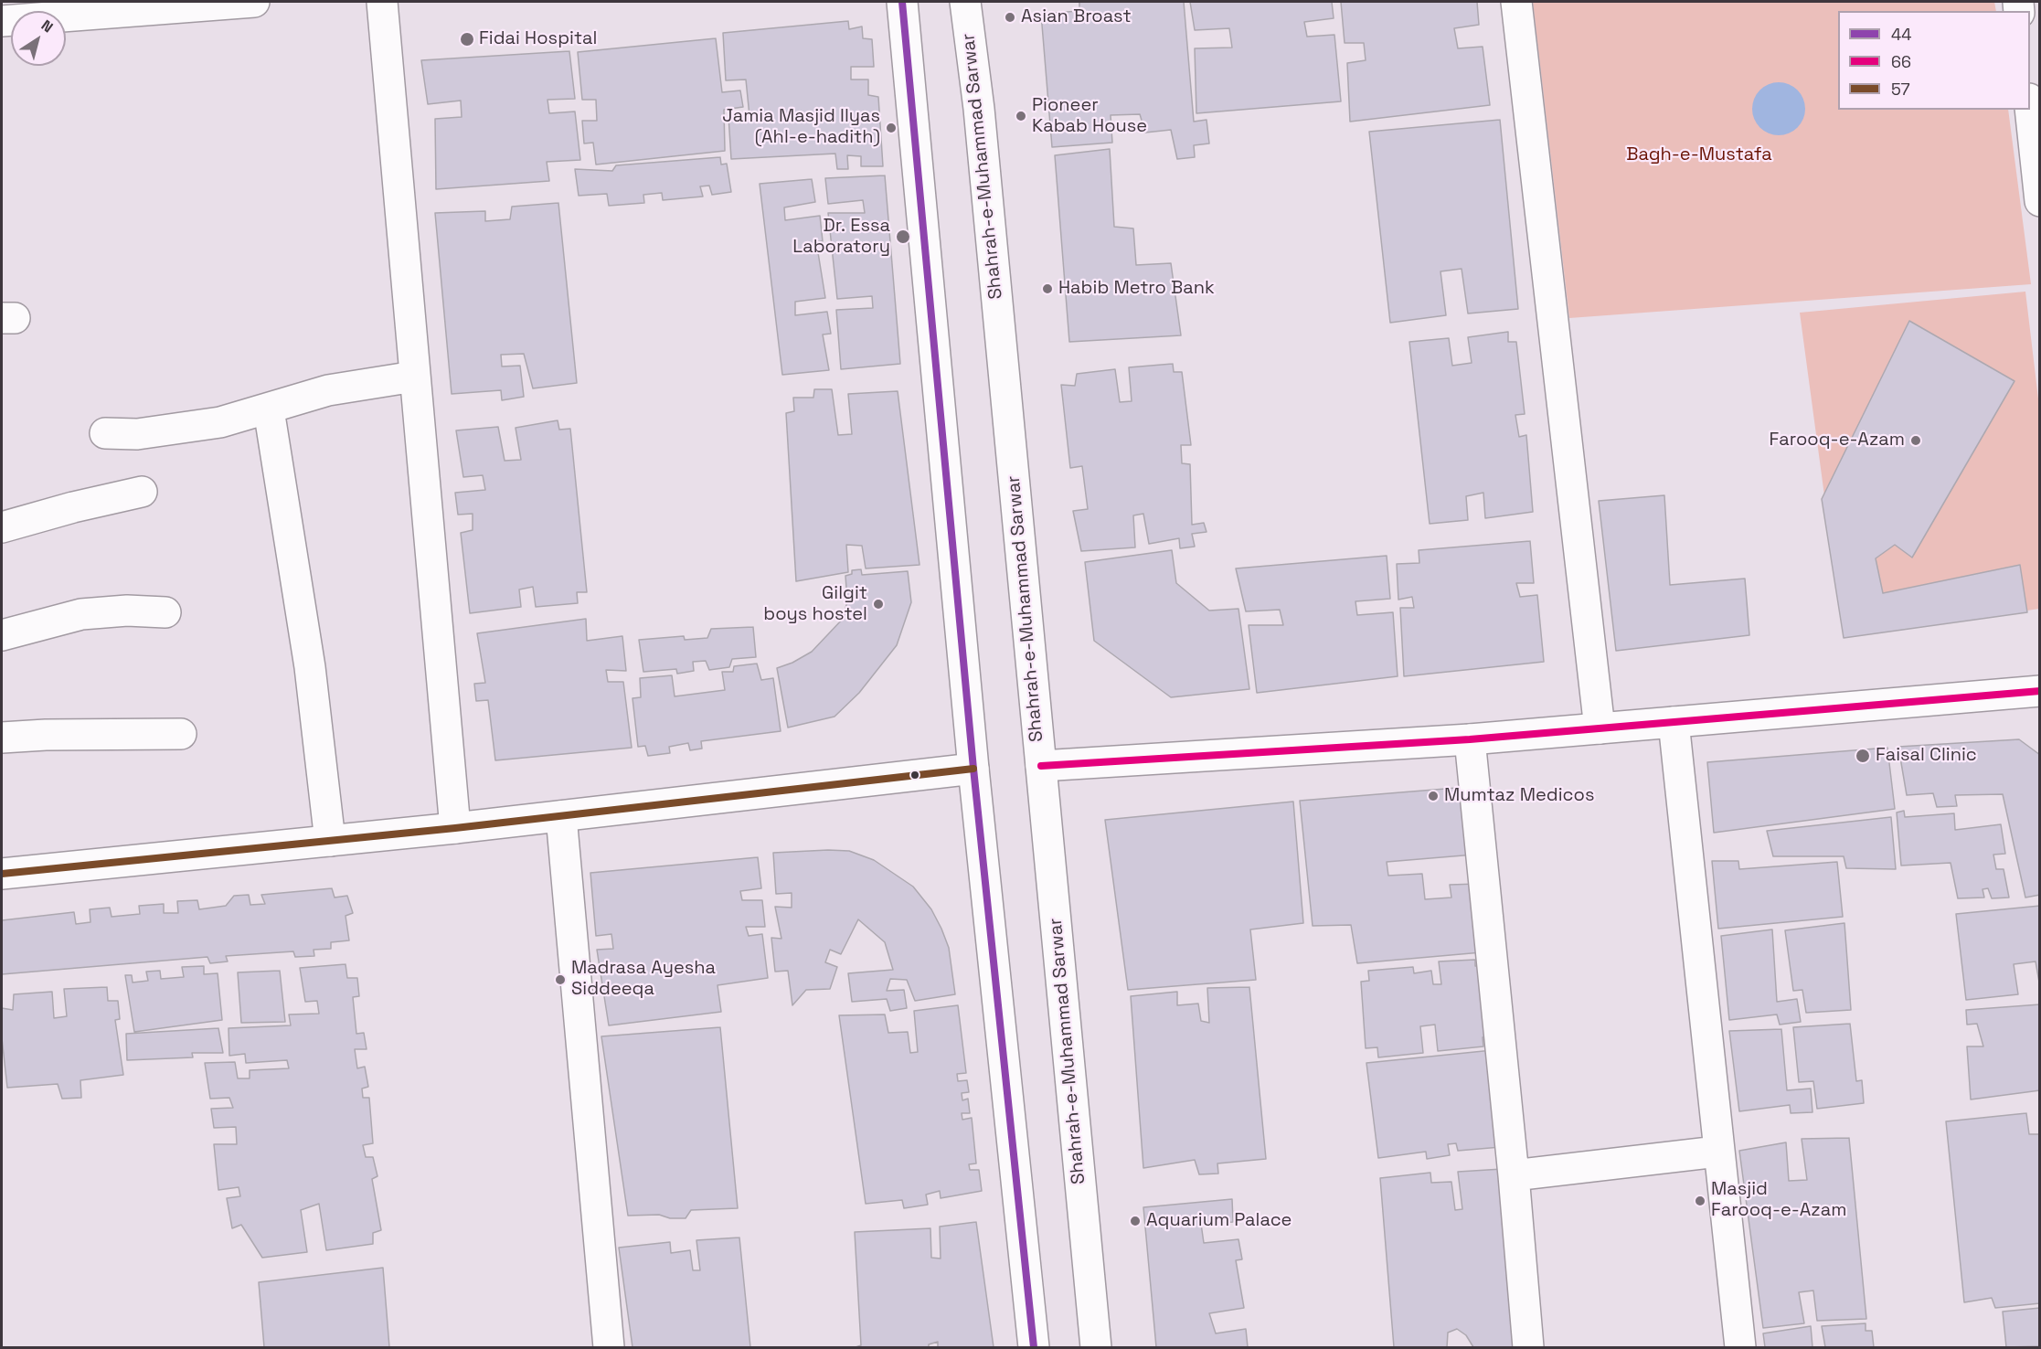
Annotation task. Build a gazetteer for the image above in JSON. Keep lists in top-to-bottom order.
{
  "streets": {
    "street": ["Shahrah-e-Muhammad Sarwar"]
  },
  "parks": ["Bagh-e-Mustafa"],
  "places": [
    "Asian Broast",
    "Fidai Hospital",
    "Pioneer Kabab House",
    "Jamia Masjid Ilyas (Ahl-e-hadith)",
    "Dr. Essa Laboratory",
    "Habib Metro Bank",
    "Farooq-e-Azam",
    "Gilgit boys hostel",
    "Faisal Clinic",
    "Mumtaz Medicos",
    "Madrasa Ayesha Siddeeqa",
    "Masjid Farooq-e-Azam",
    "Aquarium Palace"
  ],
  "lines": ["transit line 44", "transit line 66", "transit line 57"],
  "legend": ["44", "66", "57"],
  "north": "top right"
}
